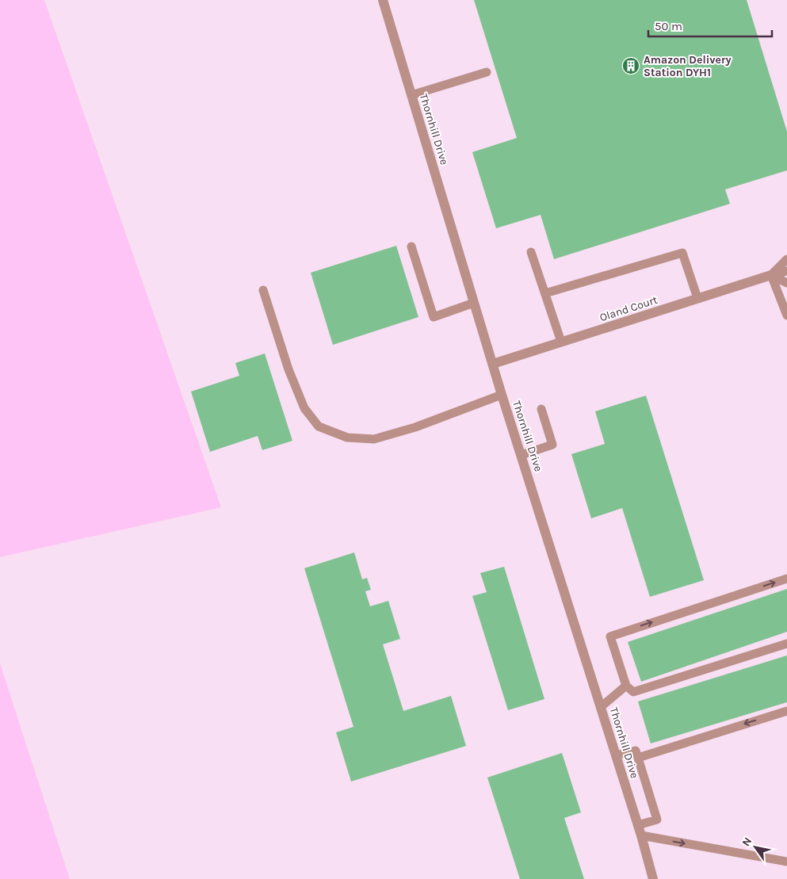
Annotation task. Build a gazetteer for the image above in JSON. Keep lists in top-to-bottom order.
{
  "streets": {
    "street": ["Thornhill Drive", "Oland Court"]
  },
  "crossings": [
    ["Thornhill Drive", "Oland Court"]
  ],
  "places": {
    "building": ["Amazon Delivery Station DYH1"]
  },
  "scale_bar": "50 m",
  "north": "top left"
}
